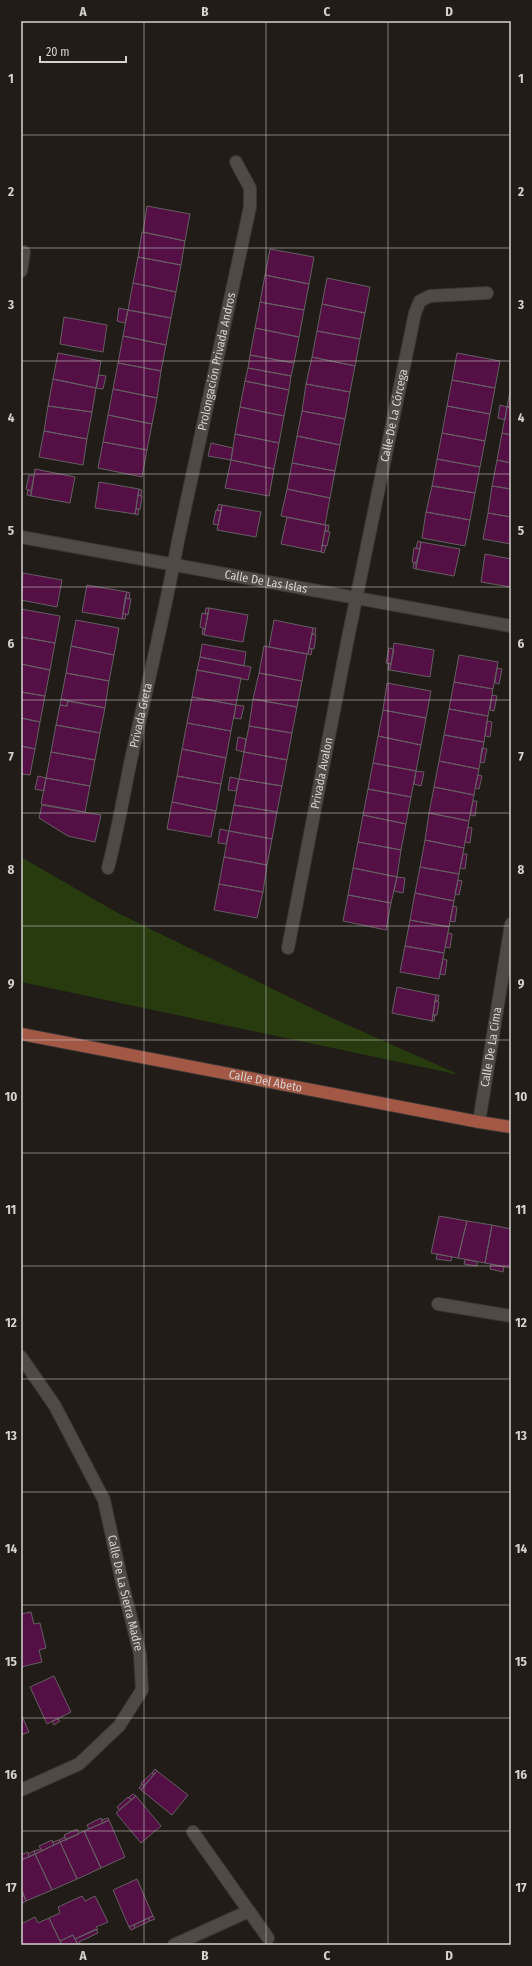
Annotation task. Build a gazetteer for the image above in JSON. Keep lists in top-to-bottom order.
{
  "streets": {
    "main road": ["Calle Del Abeto"],
    "street": [
      "Prolongación Privada Andros",
      "Calle De La Córcega",
      "Calle De Las Islas",
      "Privada Greta",
      "Privada Avalon",
      "Calle De La Cima",
      "Calle De La Sierra Madre"
    ]
  },
  "crossings": [
    ["Prolongación Privada Andros", "Calle De Las Islas"],
    ["Prolongación Privada Andros", "Privada Greta"],
    ["Calle De La Córcega", "Calle De Las Islas"],
    ["Calle De La Córcega", "Privada Avalon"],
    ["Calle De Las Islas", "Privada Greta"],
    ["Calle De Las Islas", "Privada Avalon"],
    ["Calle De La Cima", "Calle Del Abeto"]
  ],
  "scale_bar": "20 m",
  "grid": {
    "columns": [
      "A",
      "B",
      "C",
      "D"
    ],
    "rows": [
      "1",
      "2",
      "3",
      "4",
      "5",
      "6",
      "7",
      "8",
      "9",
      "10",
      "11",
      "12",
      "13",
      "14",
      "15",
      "16",
      "17"
    ]
  }
}
